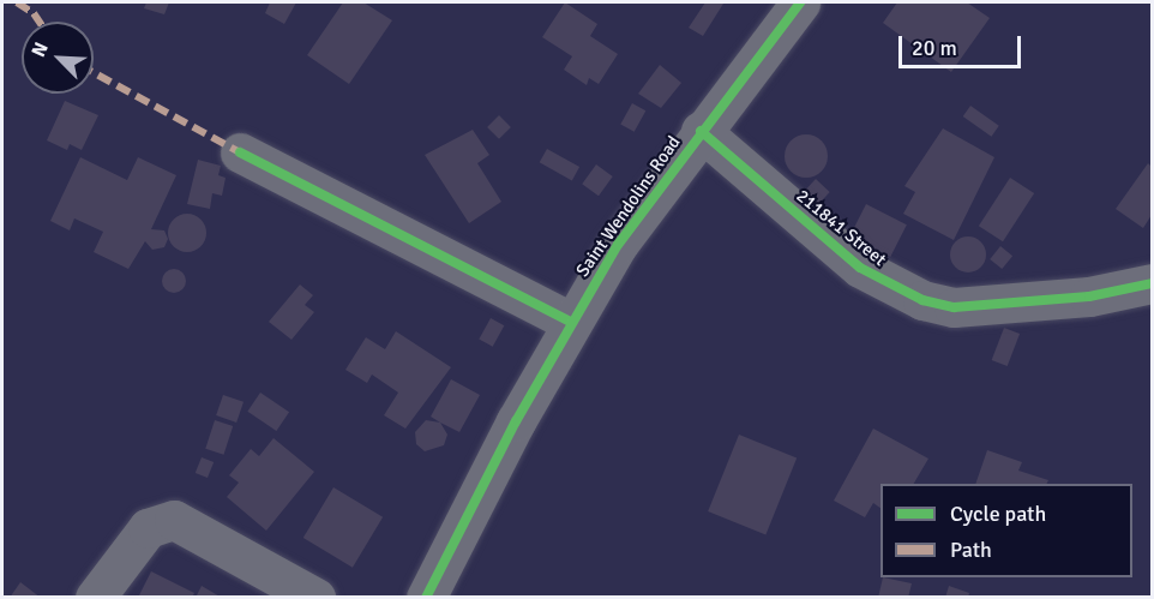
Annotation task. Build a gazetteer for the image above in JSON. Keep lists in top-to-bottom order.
{
  "streets": {
    "street": ["Saint Wendolins Road", "211841 Street"]
  },
  "crossings": [
    ["Saint Wendolins Road", "211841 Street"]
  ],
  "legend": ["Cycle path", "Path"],
  "scale_bar": "20 m",
  "north": "top left"
}
